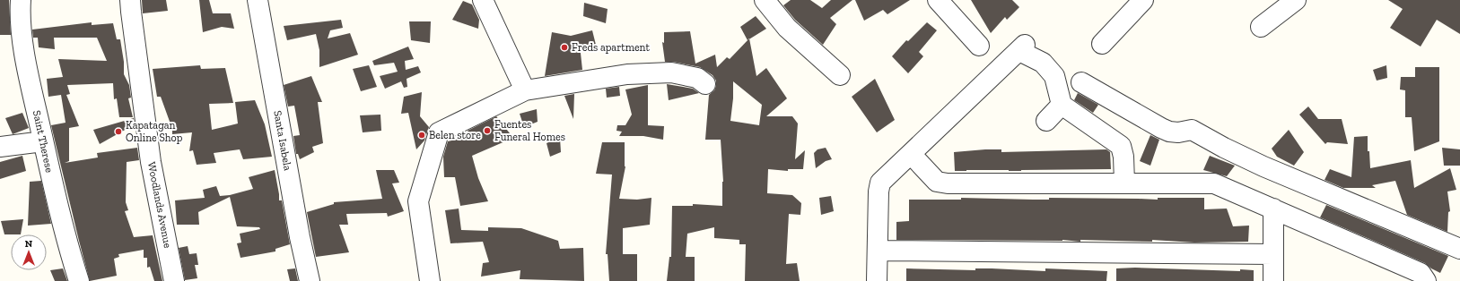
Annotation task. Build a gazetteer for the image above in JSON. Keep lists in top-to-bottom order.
{
  "streets": {
    "street": ["Santa Isabela", "Saint Therese", "Woodlands Avenue"]
  },
  "places": [
    "Freds apartment",
    "Fuentes Funeral Homes",
    "Kapatagan Online Shop",
    "Belen store"
  ],
  "north": "top"
}
